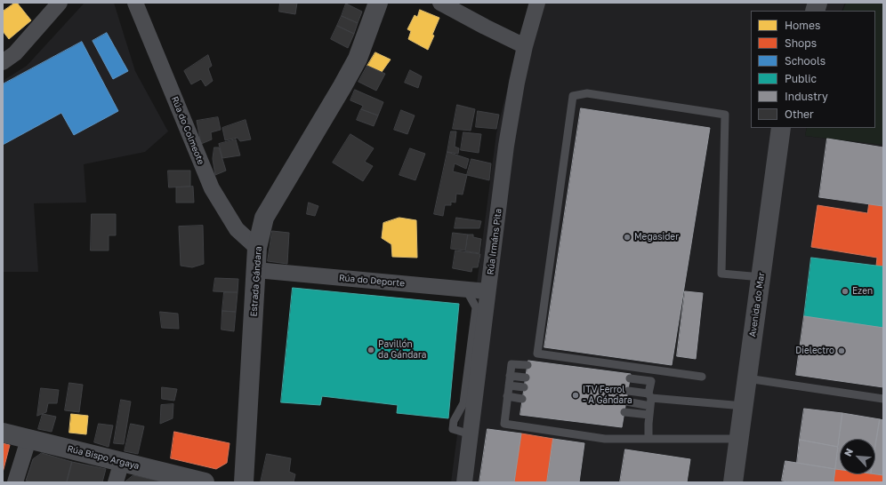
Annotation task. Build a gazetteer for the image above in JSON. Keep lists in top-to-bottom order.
{
  "streets": {
    "street": [
      "Rúa do Colmeote",
      "Rúa Irmáns Pita",
      "Rúa do Deporte",
      "Estrada Gándara",
      "Avenida do Mar",
      "Rúa Bispo Argaya"
    ]
  },
  "crossings": [
    ["Rúa do Colmeote", "Estrada Gándara"],
    ["Rúa Irmáns Pita", "Rúa do Deporte"],
    ["Rúa do Deporte", "Estrada Gándara"]
  ],
  "places": [
    "Megasider",
    "Ezen",
    "Pavillón da Gándara",
    "Dielectro",
    "ITV Ferrol - A Gándara"
  ],
  "legend": [
    "Homes",
    "Shops",
    "Schools",
    "Public",
    "Industry",
    "Other"
  ],
  "north": "top left"
}
